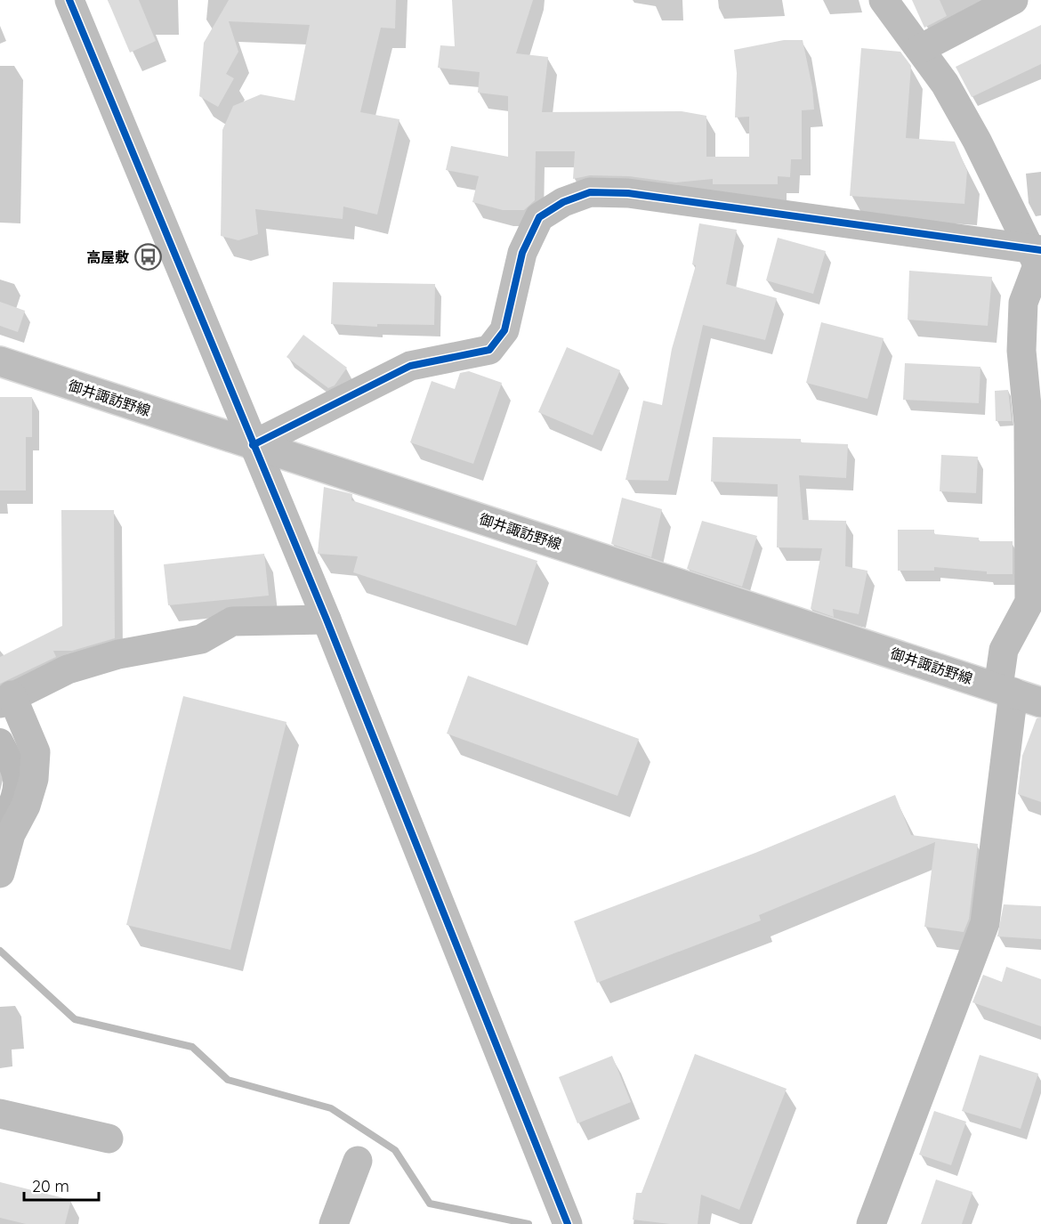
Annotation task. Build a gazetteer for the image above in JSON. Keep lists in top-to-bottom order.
{
  "streets": {
    "street": ["御井諏訪野線"]
  },
  "places": {
    "bus stop": ["高屋敷"]
  },
  "scale_bar": "20 m"
}
